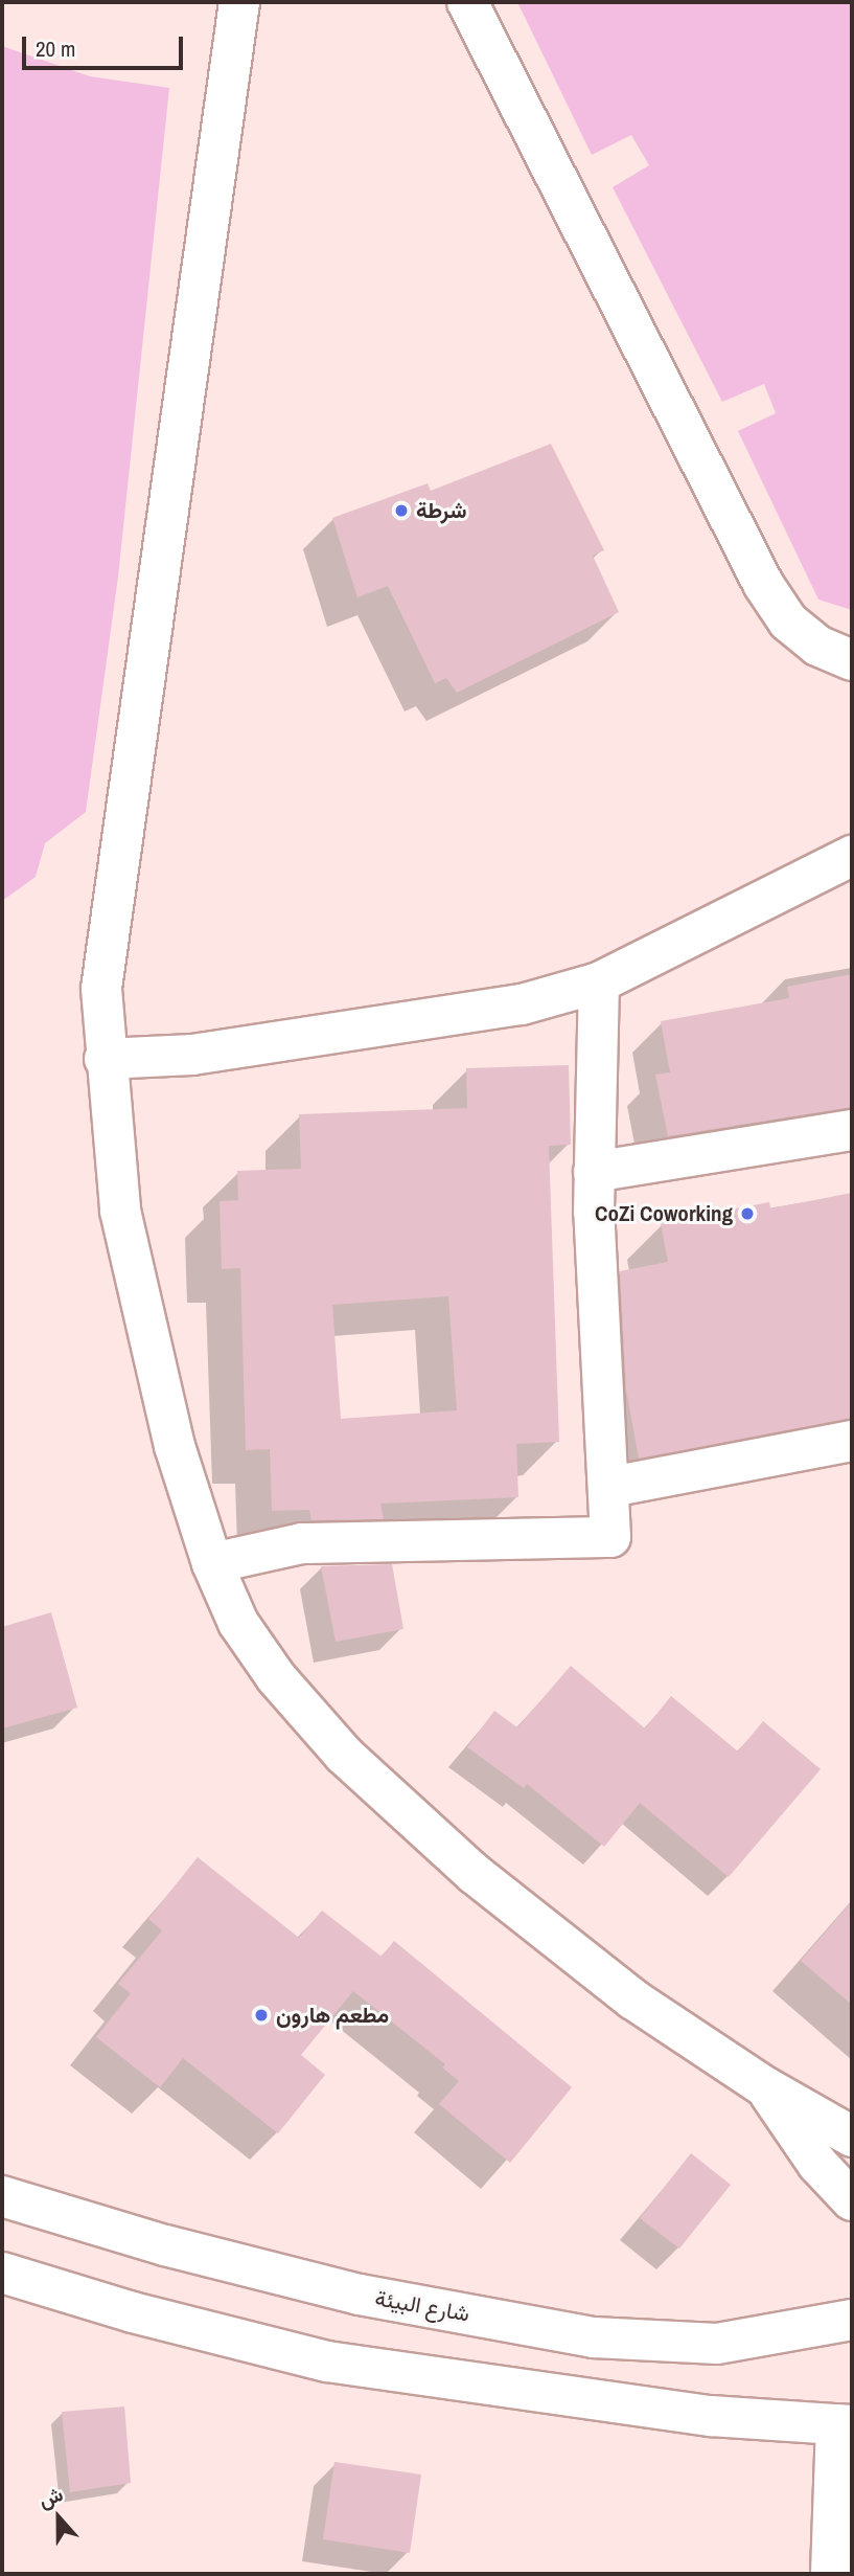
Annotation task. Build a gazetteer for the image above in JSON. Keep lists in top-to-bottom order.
{
  "streets": {
    "street": ["شارع البيئة"]
  },
  "places": ["شرطة", "CoZi Coworking", "مطعم هارون"],
  "scale_bar": "20 m",
  "north": "top"
}
